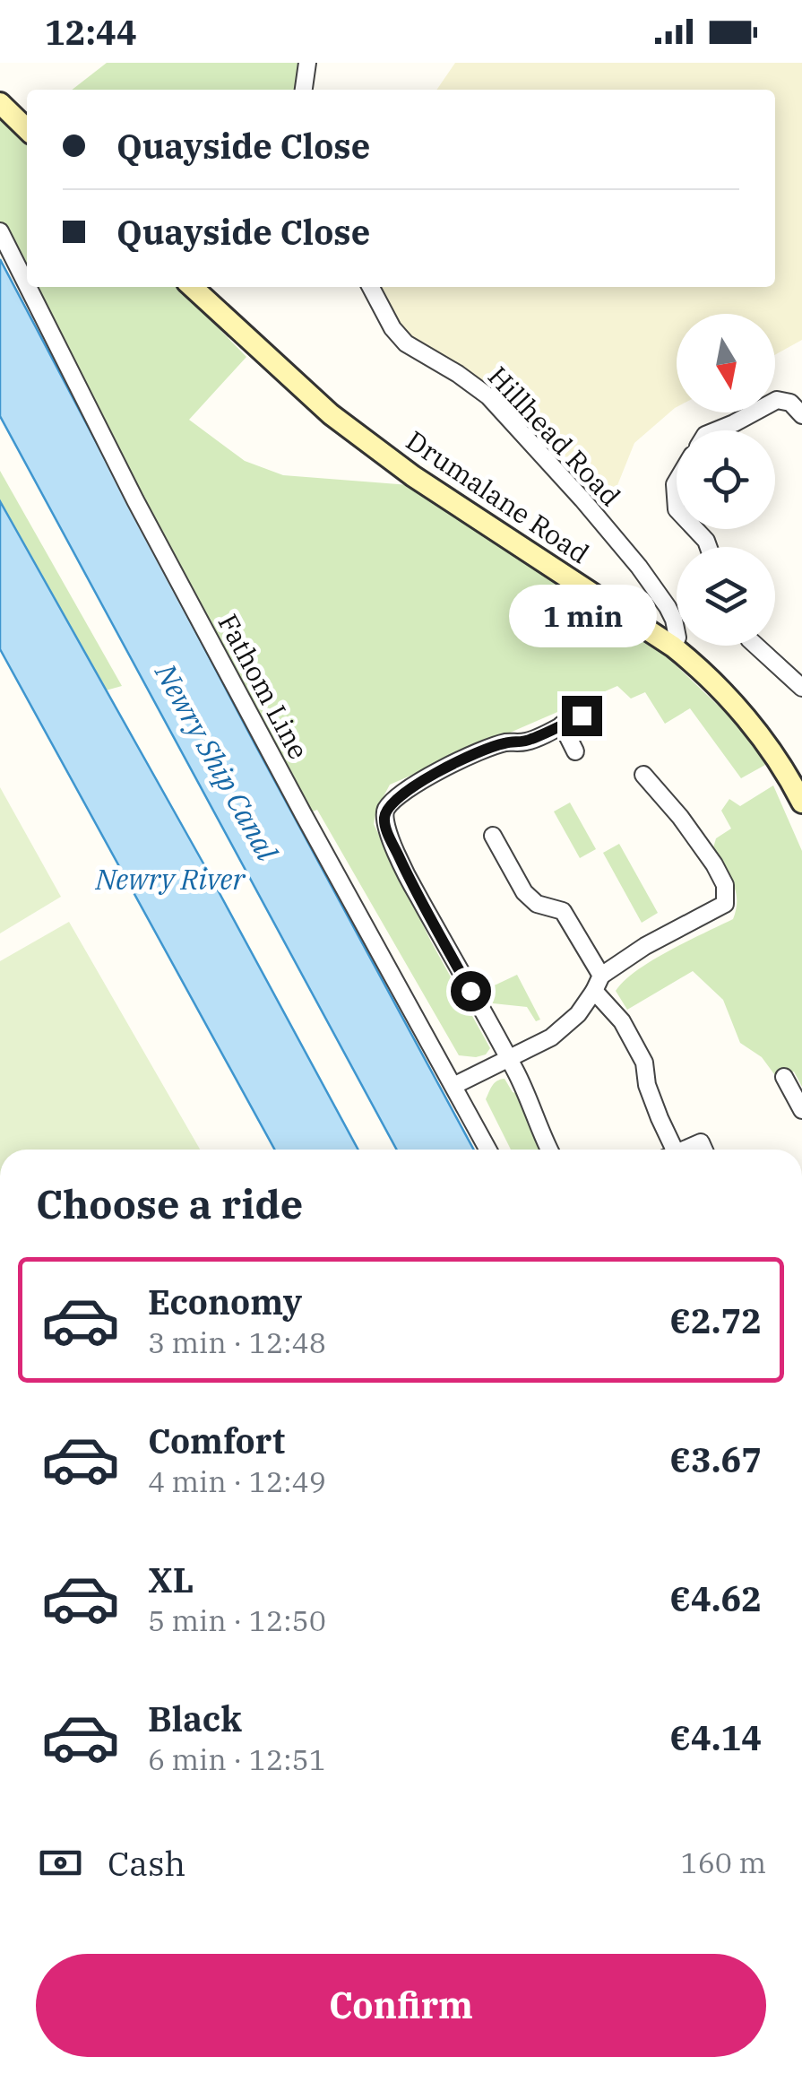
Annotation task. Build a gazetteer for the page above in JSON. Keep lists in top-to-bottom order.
{
  "streets": {
    "main road": ["Drumalane Road"],
    "street": ["Hillhead Road", "Fathom Line"]
  },
  "crossings": [
    ["Hillhead Road", "Drumalane Road"]
  ],
  "water": ["Newry Ship Canal", "Newry River"],
  "north": "bottom",
  "page": {
    "status": "12:44",
    "banner": ["Quayside Close", "Quayside Close"],
    "bubble": "1 min",
    "heading": "Choose a ride",
    "list": [
      {
        "name": "Economy",
        "note": "3 min · 12:48",
        "value": "€2.72"
      },
      {
        "name": "Comfort",
        "note": "4 min · 12:49",
        "value": "€3.67"
      },
      {
        "name": "XL",
        "note": "5 min · 12:50",
        "value": "€4.62"
      },
      {
        "name": "Black",
        "note": "6 min · 12:51",
        "value": "€4.14"
      }
    ],
    "pay": ["Cash", "160 m"],
    "buttons": "Confirm"
  }
}
